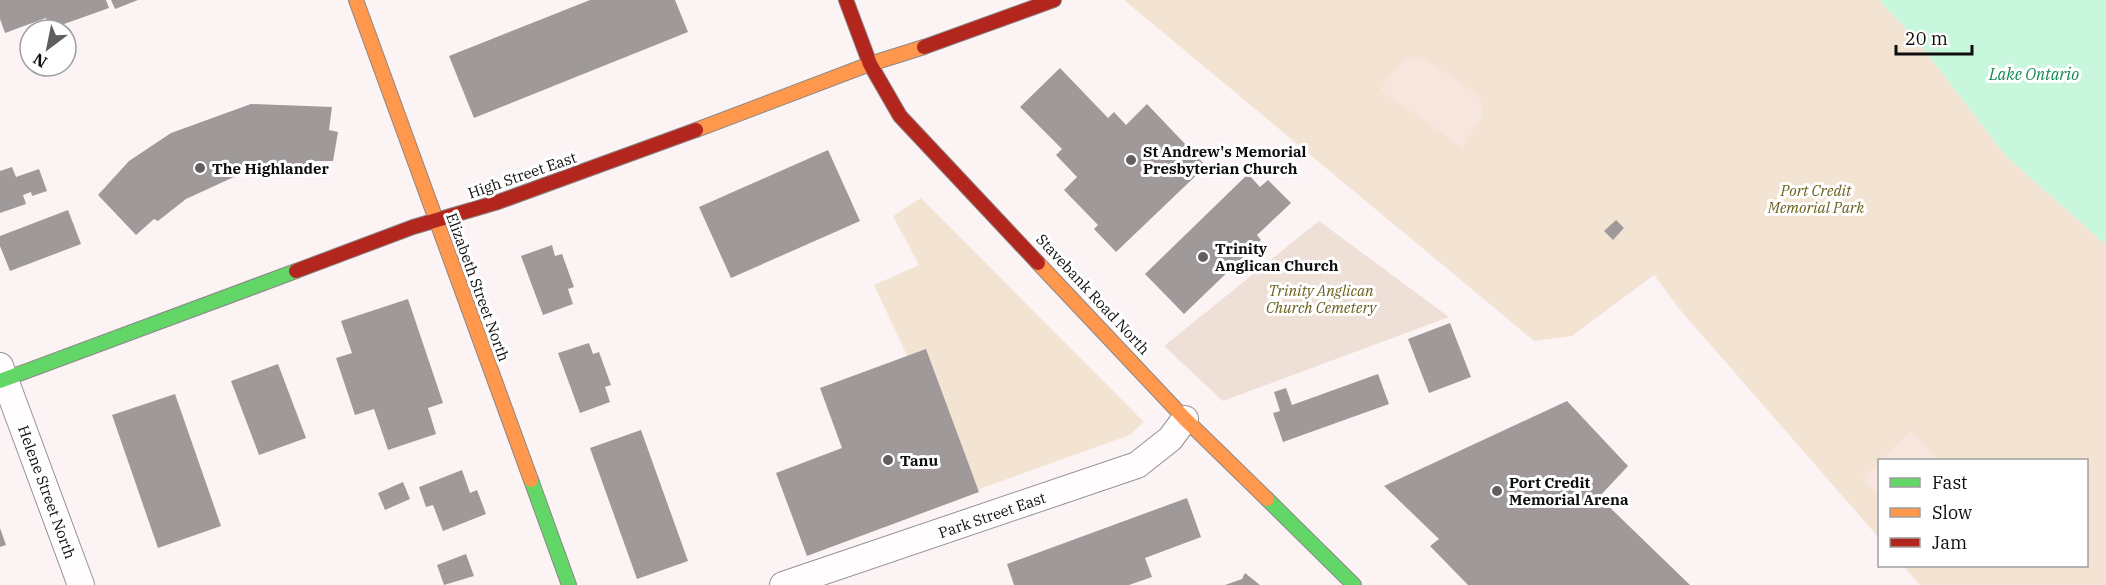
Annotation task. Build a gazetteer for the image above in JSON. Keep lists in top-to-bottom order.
{
  "streets": {
    "street": [
      "High Street East",
      "Elizabeth Street North",
      "Stavebank Road North",
      "Helene Street North",
      "Park Street East"
    ]
  },
  "crossings": [
    ["High Street East", "Elizabeth Street North"],
    ["High Street East", "Stavebank Road North"],
    ["High Street East", "Helene Street North"],
    ["Stavebank Road North", "Park Street East"]
  ],
  "water": ["Lake Ontario"],
  "parks": ["Port Credit Memorial Park", "Trinity Anglican Church Cemetery"],
  "places": [
    "St Andrew's Memorial Presbyterian Church",
    "The Highlander",
    "Trinity Anglican Church",
    "Tanu",
    "Port Credit Memorial Arena"
  ],
  "legend": ["Fast", "Slow", "Jam"],
  "scale_bar": "20 m",
  "north": "bottom left"
}
